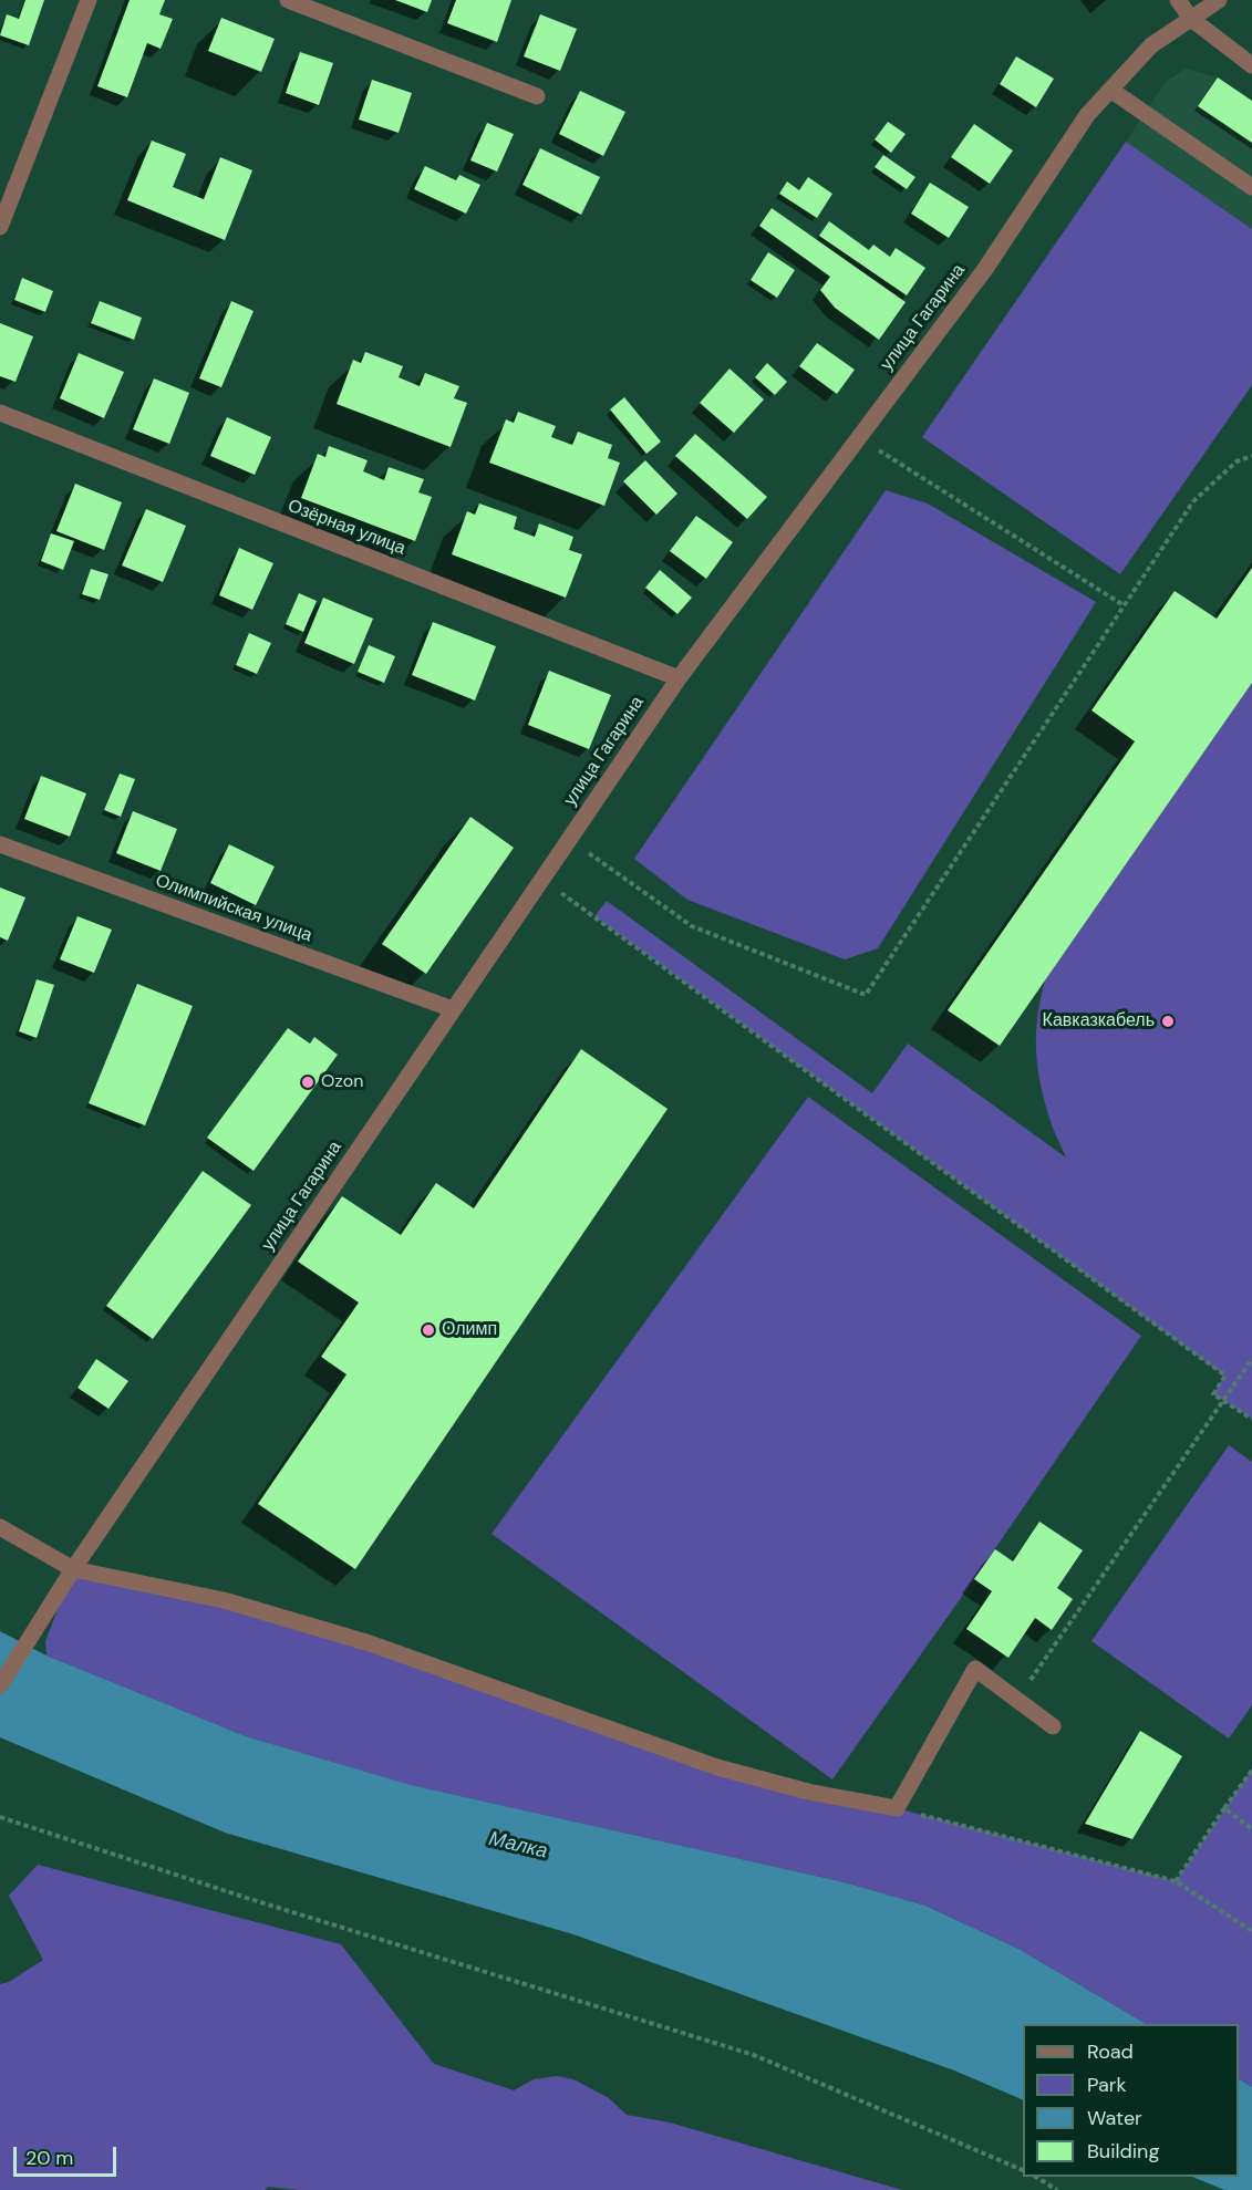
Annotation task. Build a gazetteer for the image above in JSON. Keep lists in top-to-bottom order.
{
  "streets": {
    "street": ["улица Гагарина", "Озёрная улица", "Олимпийская улица"]
  },
  "crossings": [
    ["улица Гагарина", "Озёрная улица"],
    ["улица Гагарина", "Олимпийская улица"]
  ],
  "water": ["Малка"],
  "places": ["Кавказкабель", "Ozon", "Олимп"],
  "legend": [
    "Road",
    "Park",
    "Water",
    "Building"
  ],
  "scale_bar": "20 m"
}
